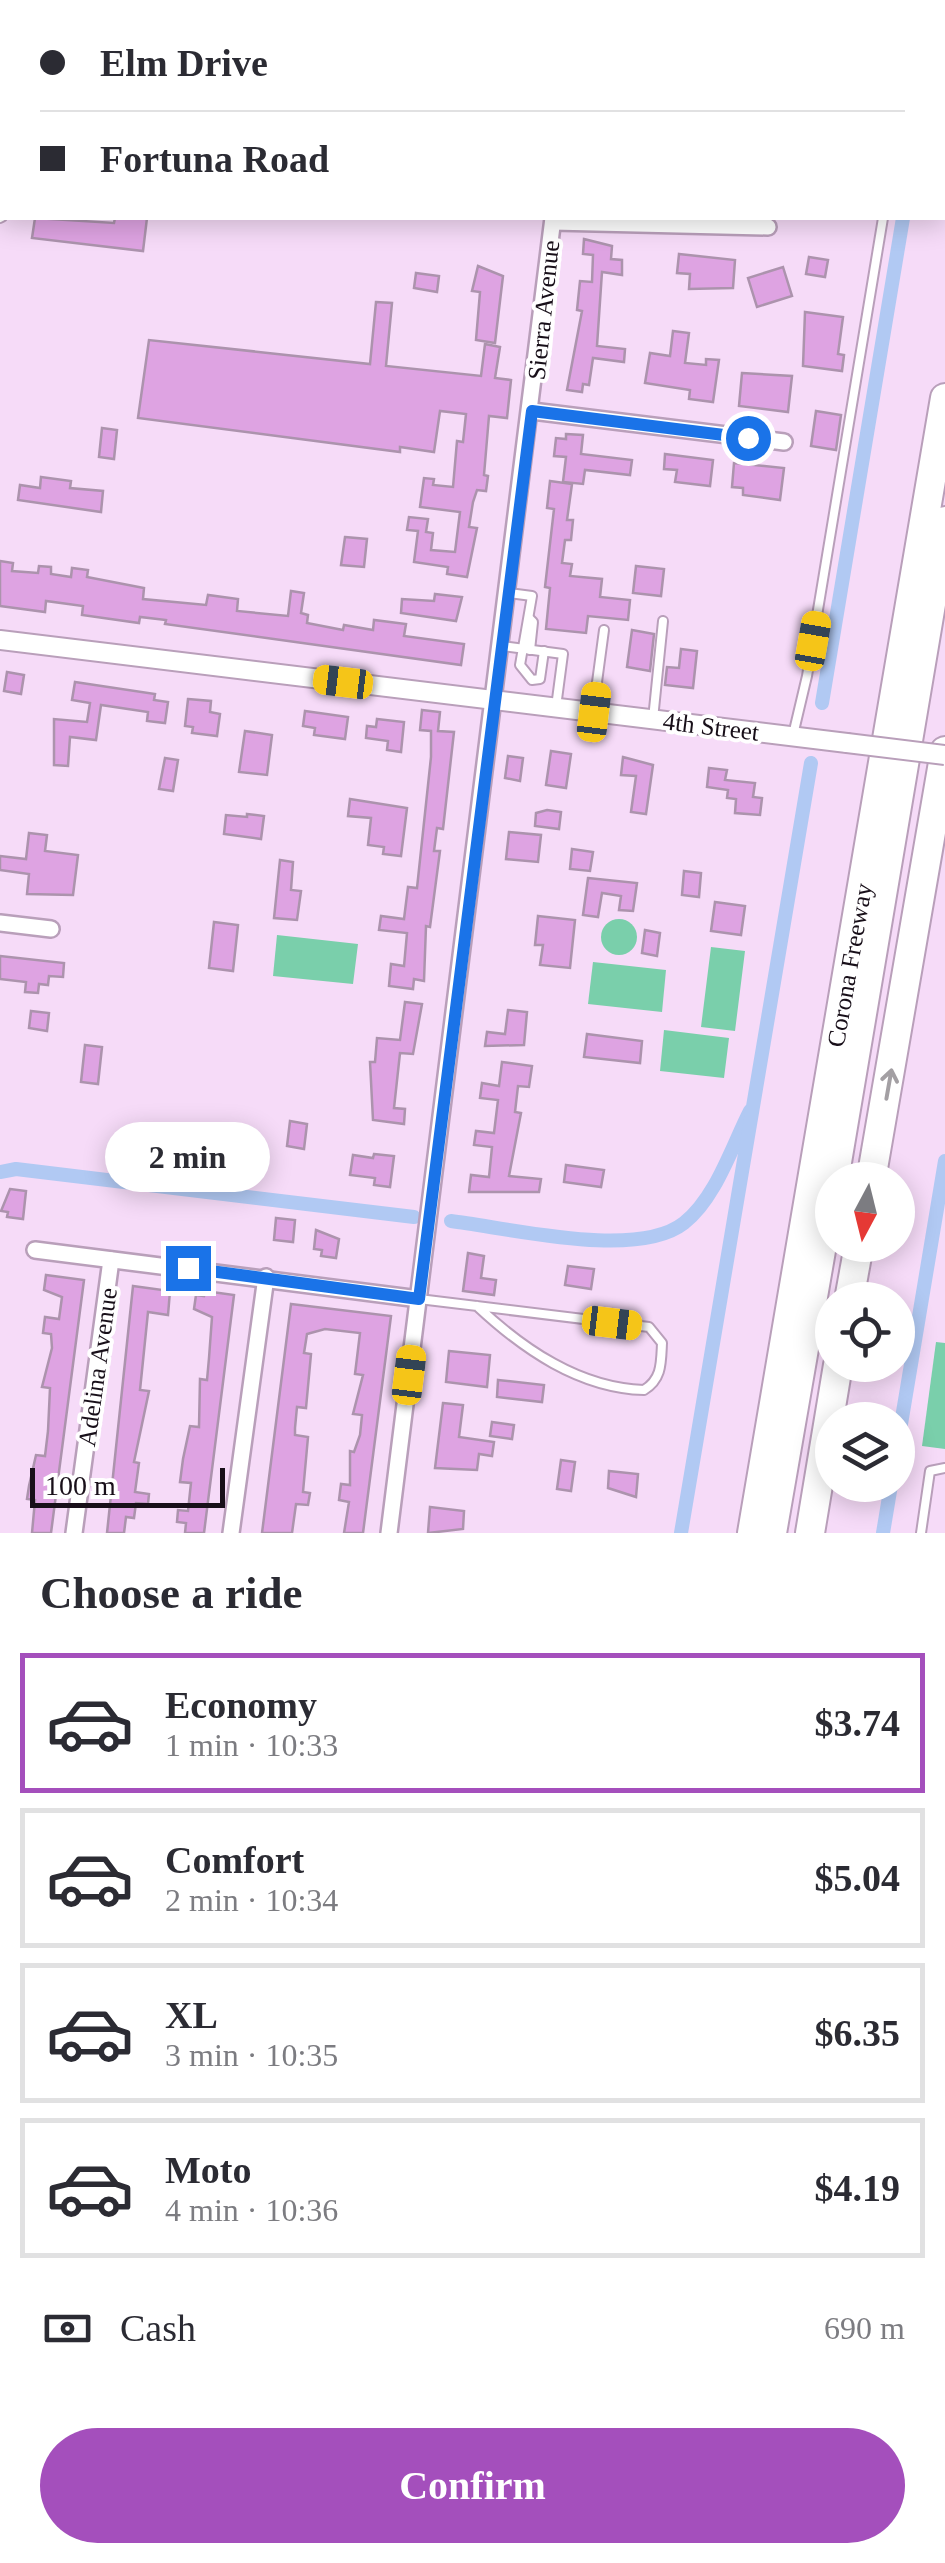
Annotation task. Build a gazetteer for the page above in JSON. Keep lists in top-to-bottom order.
{
  "streets": {
    "highway": ["Corona Freeway"],
    "street": ["Sierra Avenue", "4th Street", "Adelina Avenue"]
  },
  "crossings": [
    ["Sierra Avenue", "4th Street"]
  ],
  "scale_bar": "100 m",
  "north": "bottom",
  "page": {
    "banner": ["Elm Drive", "Fortuna Road"],
    "bubble": "2 min",
    "scale": "100 m",
    "heading": "Choose a ride",
    "list": [
      {
        "name": "Economy",
        "note": "1 min · 10:33",
        "value": "$3.74"
      },
      {
        "name": "Comfort",
        "note": "2 min · 10:34",
        "value": "$5.04"
      },
      {
        "name": "XL",
        "note": "3 min · 10:35",
        "value": "$6.35"
      },
      {
        "name": "Moto",
        "note": "4 min · 10:36",
        "value": "$4.19"
      }
    ],
    "pay": ["Cash", "690 m"],
    "buttons": "Confirm"
  }
}
